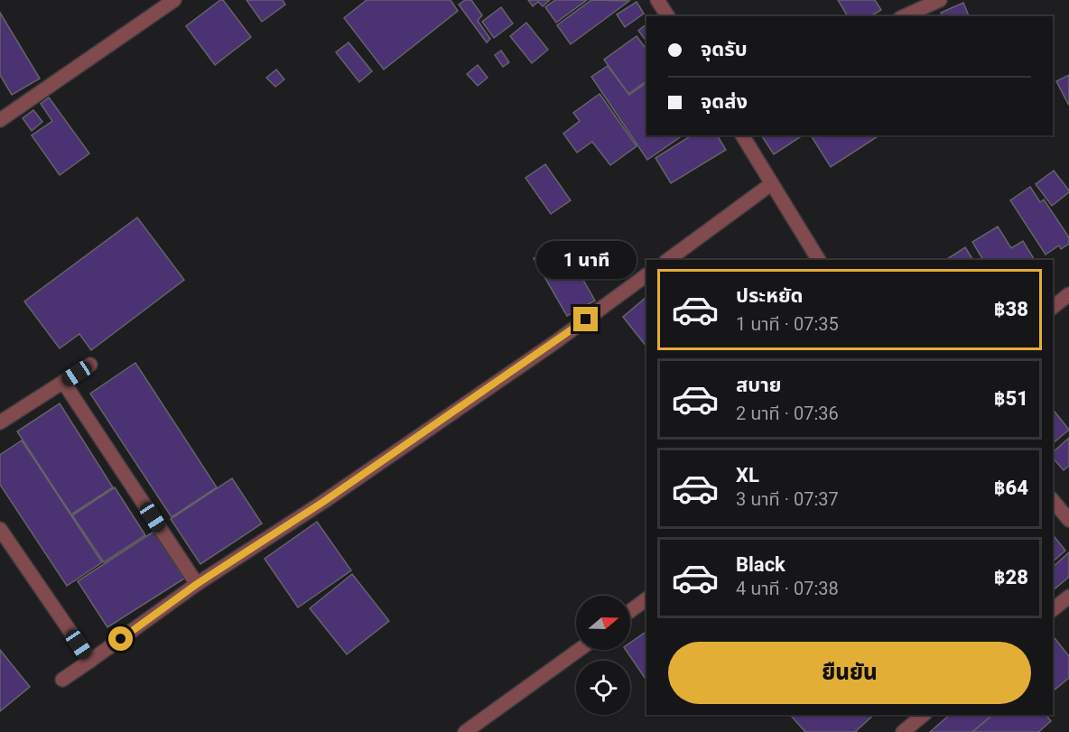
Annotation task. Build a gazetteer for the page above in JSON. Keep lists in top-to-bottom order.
{
  "north": "right",
  "page": {
    "banner": ["จุดรับ", "จุดส่ง"],
    "bubble": "1 นาที",
    "list": [
      {
        "name": "ประหยัด",
        "note": "1 นาที · 07:35",
        "value": "฿38"
      },
      {
        "name": "สบาย",
        "note": "2 นาที · 07:36",
        "value": "฿51"
      },
      {
        "name": "XL",
        "note": "3 นาที · 07:37",
        "value": "฿64"
      },
      {
        "name": "Black",
        "note": "4 นาที · 07:38",
        "value": "฿28"
      }
    ],
    "buttons": "ยืนยัน"
  }
}
